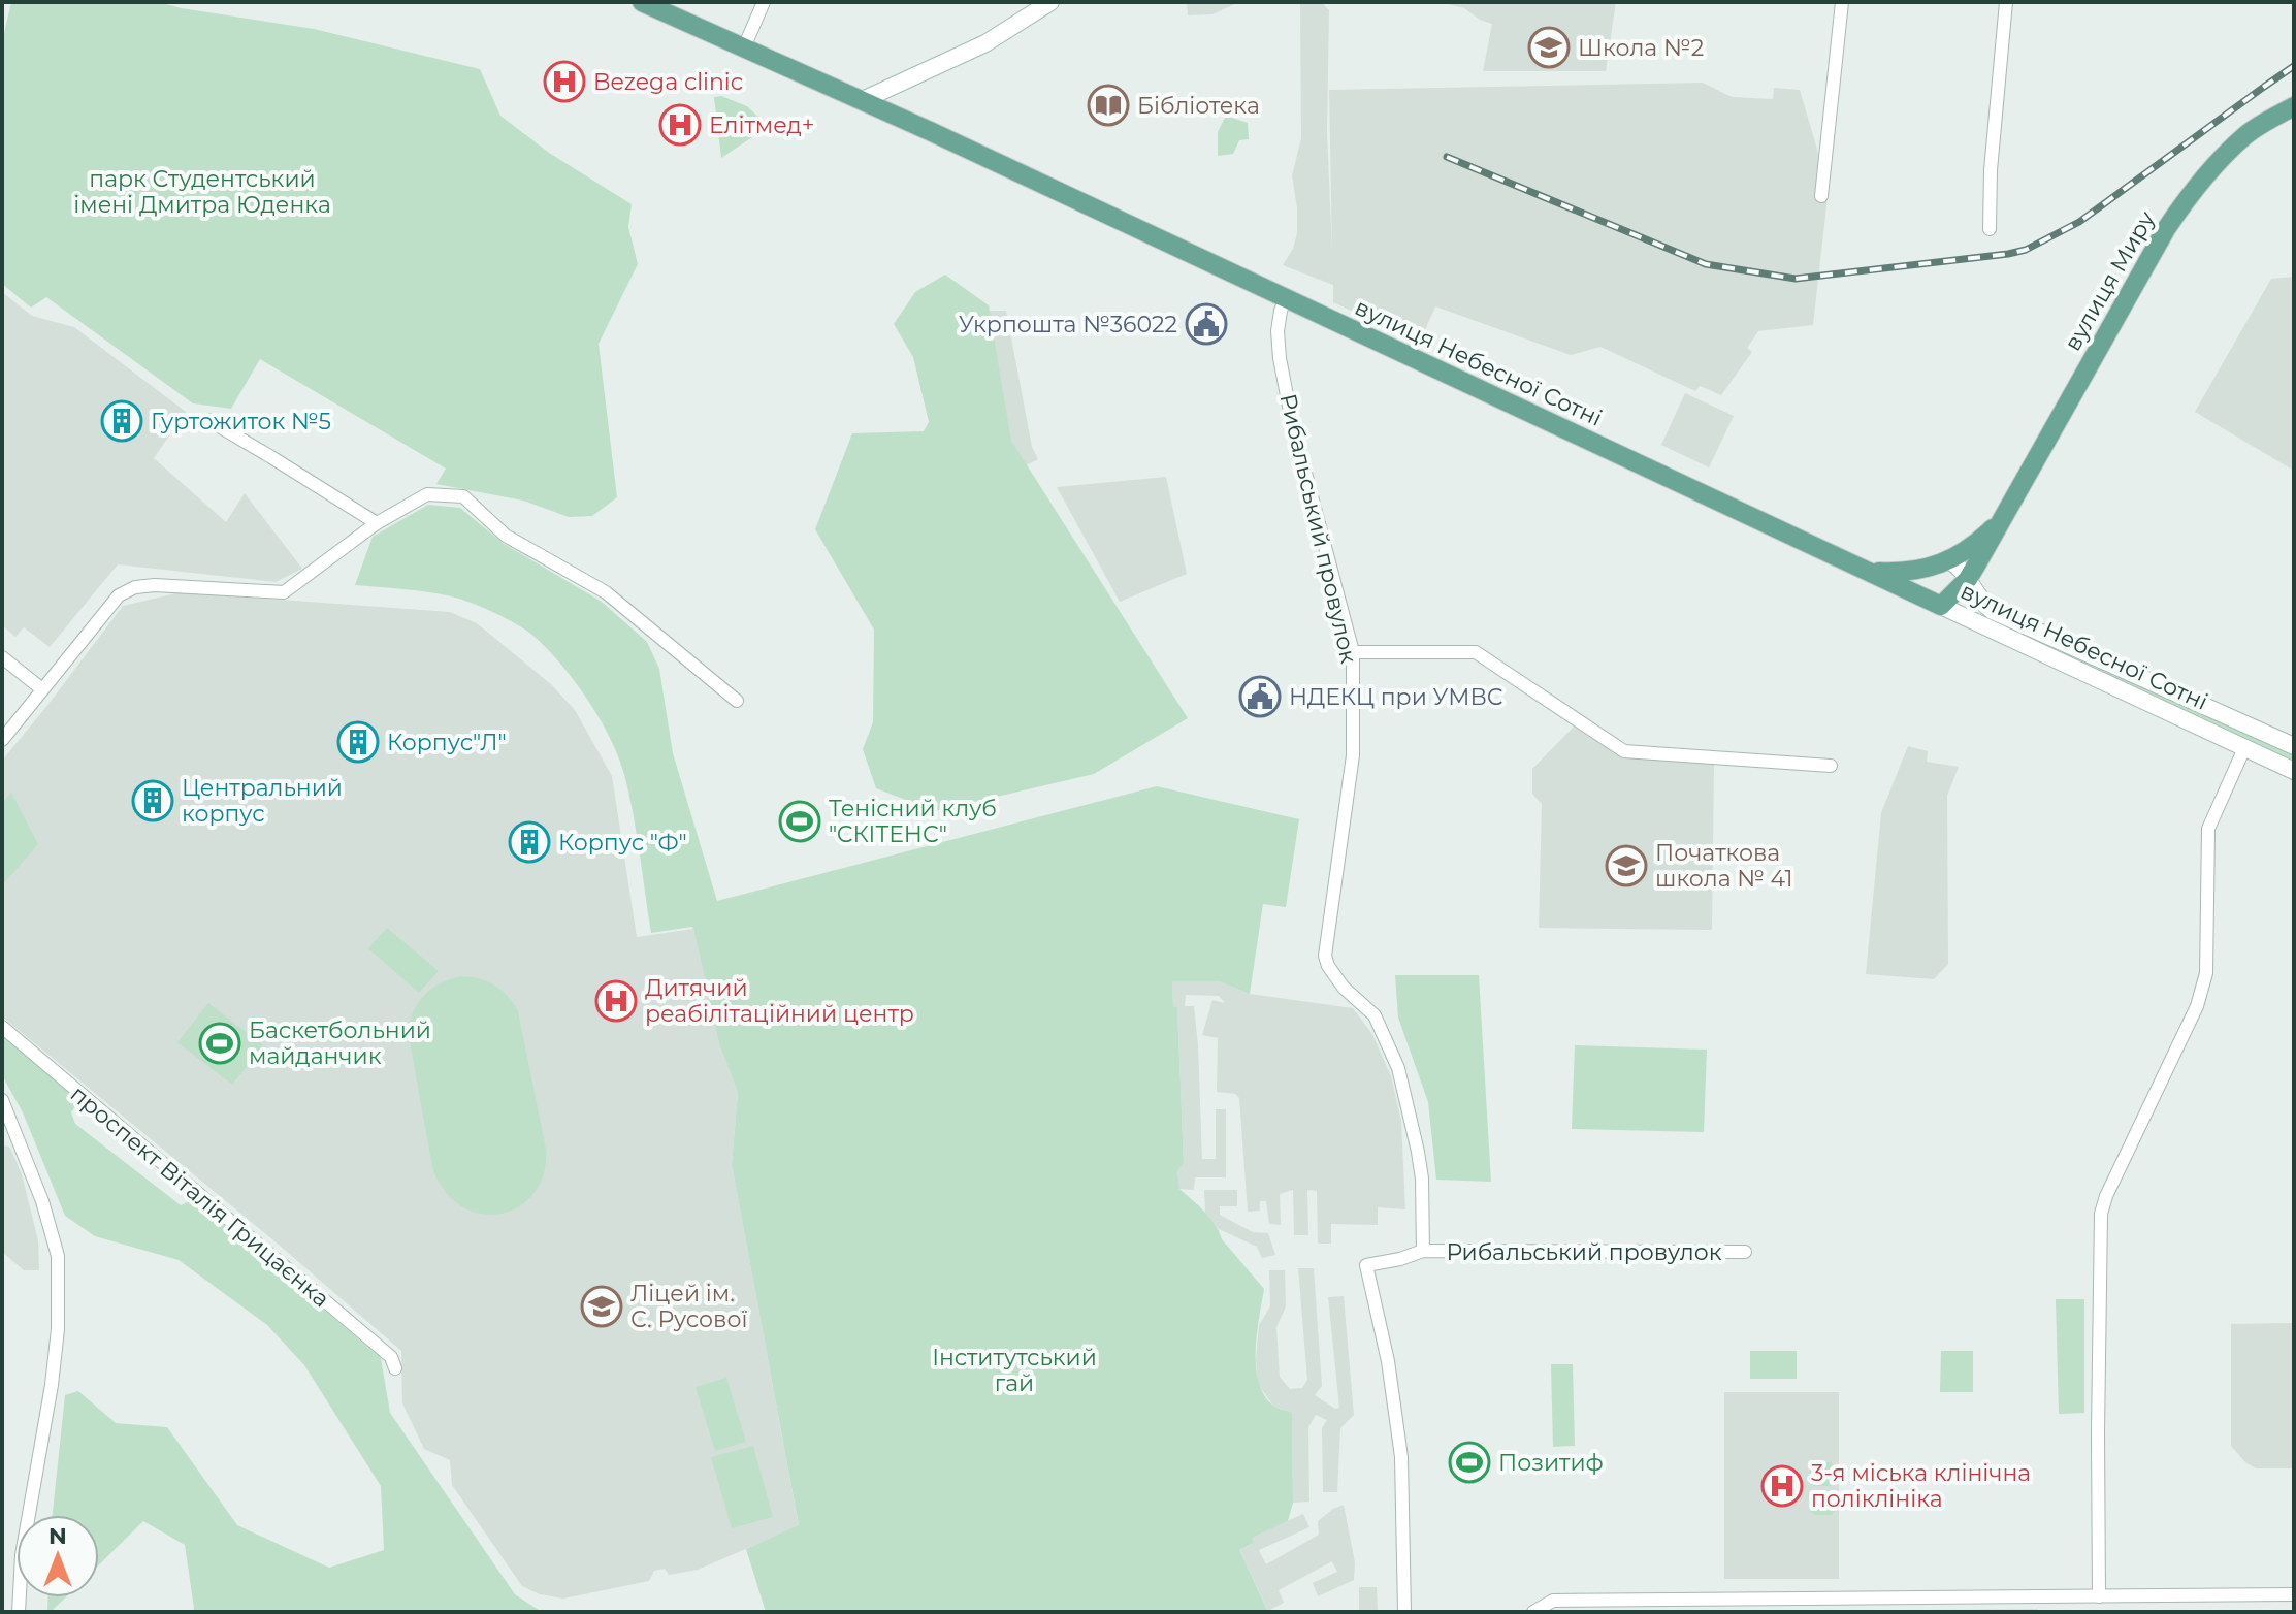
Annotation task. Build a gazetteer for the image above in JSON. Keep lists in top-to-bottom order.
{
  "streets": {
    "main road": ["вулиця Миру", "вулиця Небесної Сотні"],
    "street": ["Рибальський провулок", "проспект Віталія Грицаєнка"]
  },
  "crossings": [
    ["вулиця Миру", "вулиця Небесної Сотні"],
    ["вулиця Небесної Сотні", "Рибальський провулок"]
  ],
  "parks": ["парк Студентський імені Дмитра Юденка", "Інститутський гай"],
  "places": {
    "school or university": ["Школа №2", "Початкова школа № 41", "Ліцей ім. С. Русової"],
    "hospital": [
      "Bezega clinic",
      "Елітмед+",
      "Дитячий реабілітаційний центр",
      "3-я міська клінічна поліклініка"
    ],
    "library": ["Бібліотека"],
    "public building": ["Укрпошта №36022", "НДЕКЦ при УМВС"],
    "building": [
      "Гуртожиток №5",
      "Корпус\"Л\"",
      "Центральний корпус",
      "Корпус \"Ф\""
    ],
    "sports": ["Тенісний клуб \"СКІТЕНС\"", "Баскетбольний майданчик", "Позитиф"]
  },
  "north": "top"
}
